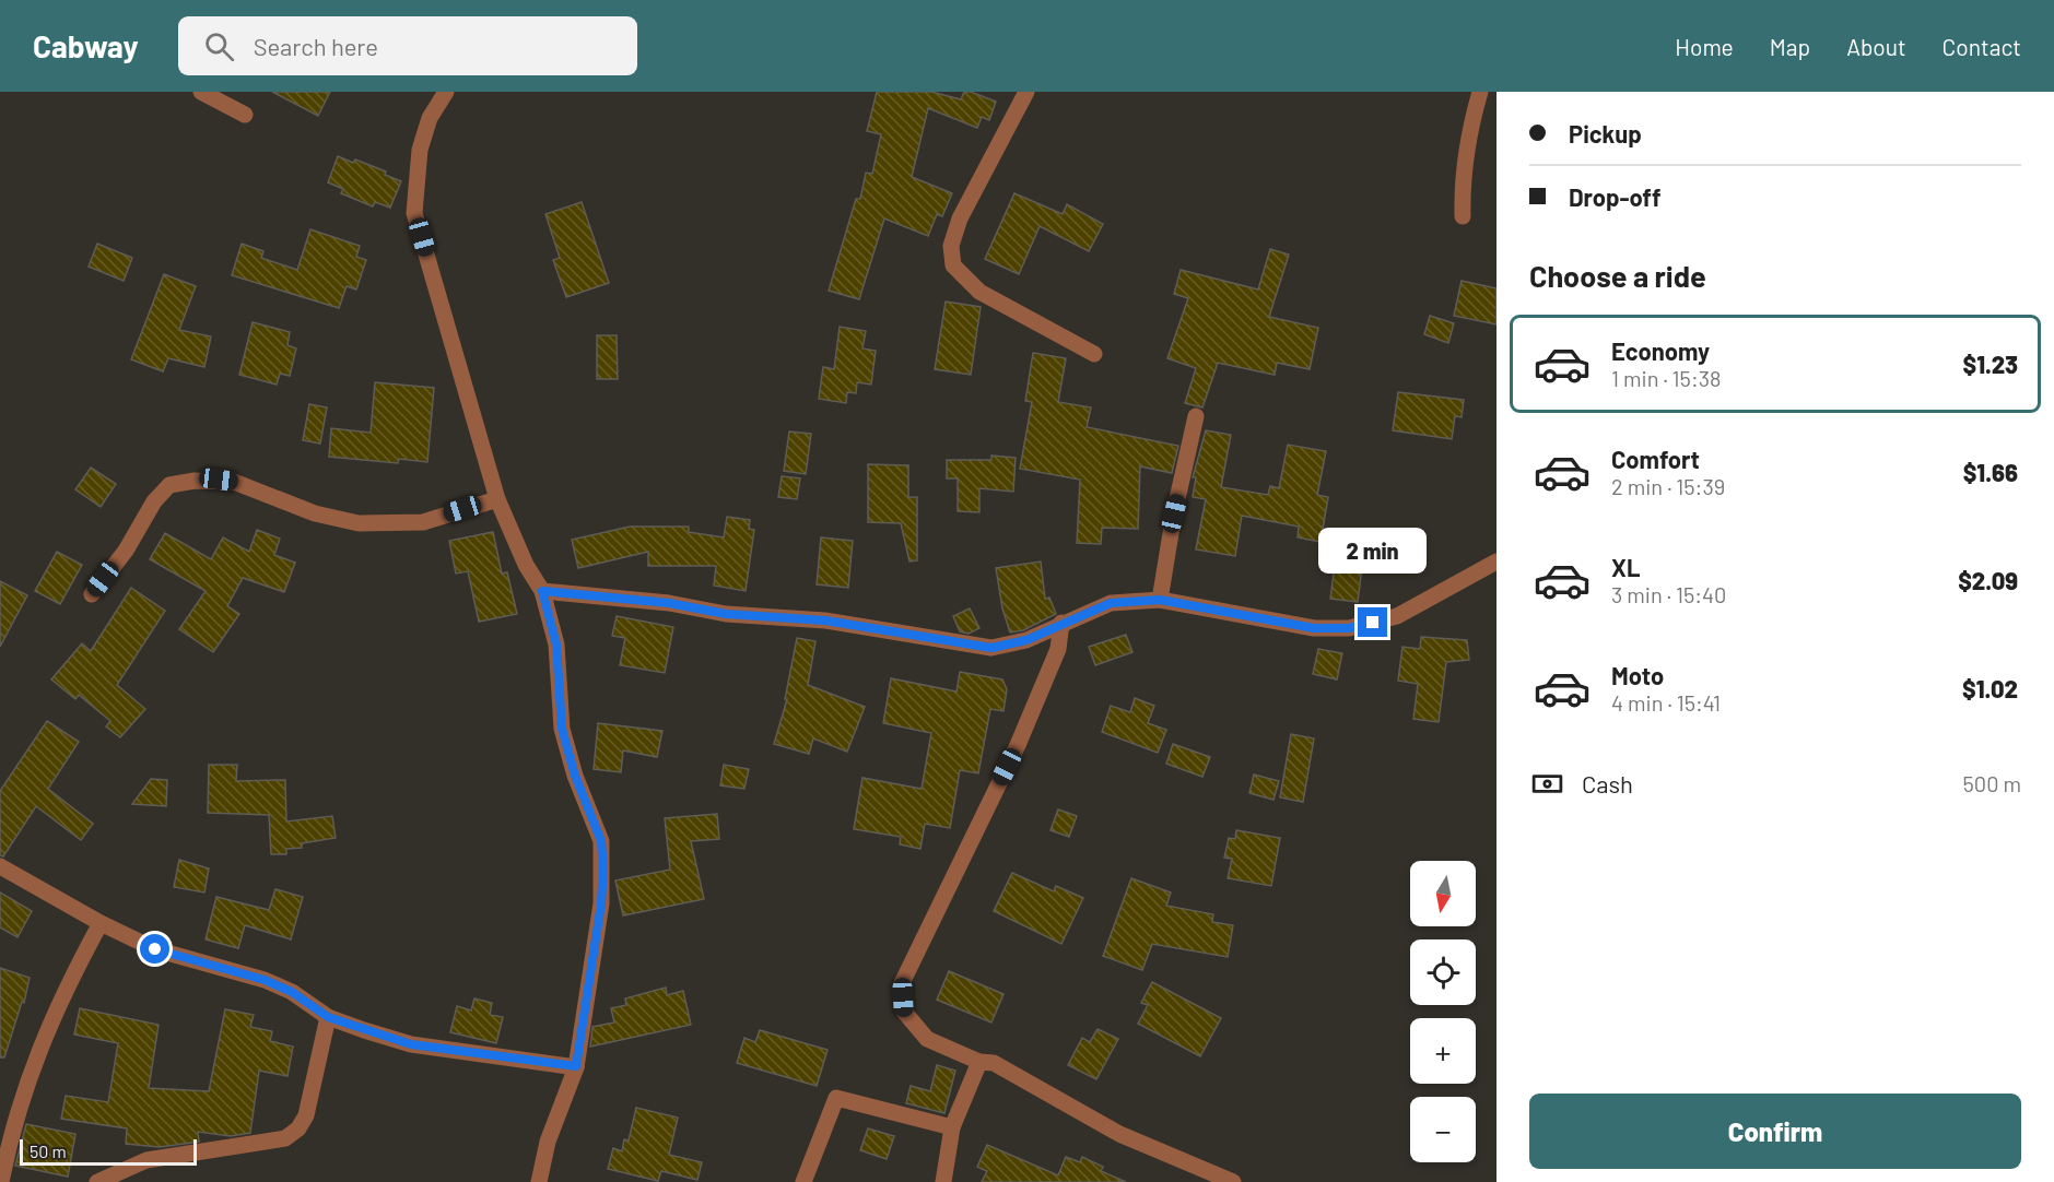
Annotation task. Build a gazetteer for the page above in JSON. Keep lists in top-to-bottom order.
{
  "scale_bar": "50 m",
  "north": "bottom",
  "page": {
    "header": "Cabway",
    "search": "Search here",
    "nav": [
      "Home",
      "Map",
      "About",
      "Contact"
    ],
    "banner": ["Pickup", "Drop-off"],
    "heading": "Choose a ride",
    "list": [
      {
        "name": "Economy",
        "note": "1 min · 15:38",
        "value": "$1.23"
      },
      {
        "name": "Comfort",
        "note": "2 min · 15:39",
        "value": "$1.66"
      },
      {
        "name": "XL",
        "note": "3 min · 15:40",
        "value": "$2.09"
      },
      {
        "name": "Moto",
        "note": "4 min · 15:41",
        "value": "$1.02"
      }
    ],
    "bubble": "2 min",
    "pay": ["Cash", "500 m"],
    "map_buttons": ["+", "−"],
    "buttons": "Confirm",
    "scale": "50 m"
  }
}
